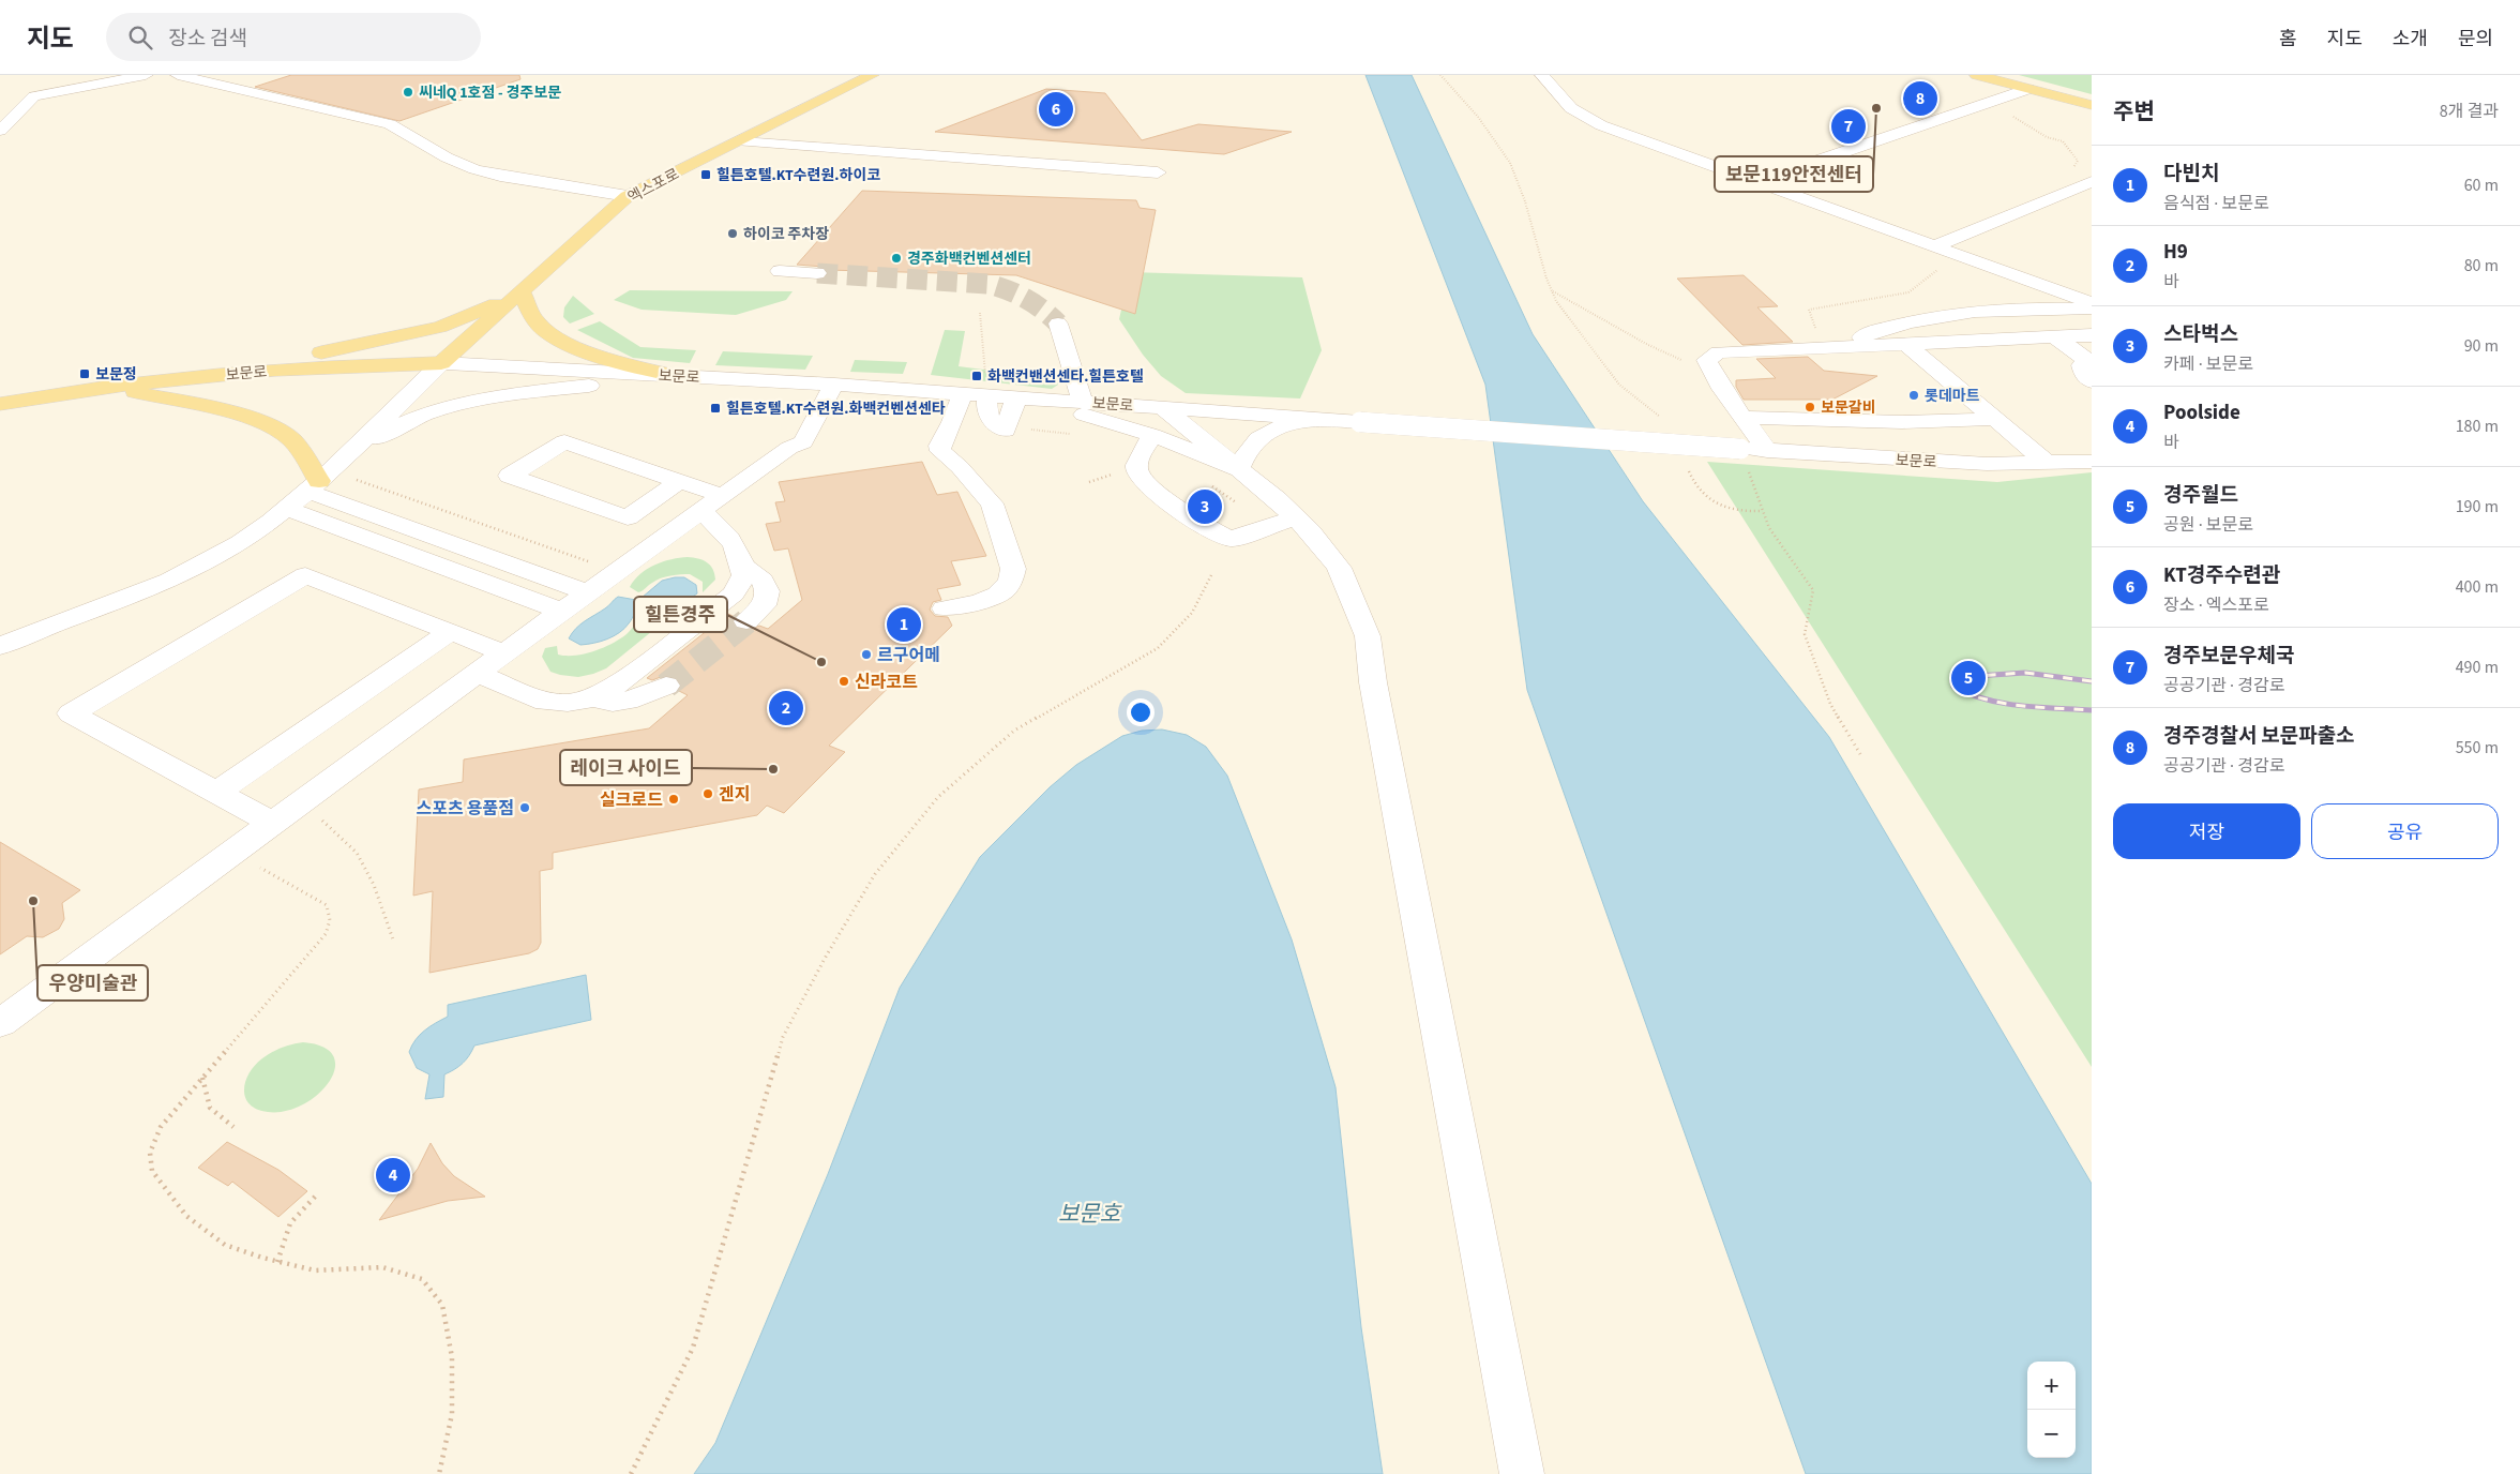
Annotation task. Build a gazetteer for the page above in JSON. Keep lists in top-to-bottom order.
{
  "streets": {
    "main road": ["엑스포로", "보문로"]
  },
  "crossings": [
    ["엑스포로", "보문로"]
  ],
  "water": ["보문호"],
  "places": {
    "other": [
      "씨네Q 1호점 - 경주보문",
      "보문119안전센터",
      "하이코 주차장",
      "경주화백컨벤션센터",
      "롯데마트",
      "보문갈비",
      "르구어메",
      "힐튼경주",
      "신라코트",
      "레이크 사이드",
      "겐지",
      "실크로드",
      "스포츠 용품점",
      "우양미술관"
    ],
    "transit": [
      "힐튼호텔.KT수련원.하이코",
      "보문정",
      "화백컨밴션센타.힐튼호텔",
      "힐튼호텔.KT수련원.화백컨벤션센타"
    ]
  },
  "page": {
    "header": "지도",
    "search": "장소 검색",
    "nav": [
      "홈",
      "지도",
      "소개",
      "문의"
    ],
    "heading": ["주변", "8개 결과"],
    "pins": [
      "8",
      "6",
      "7",
      "3",
      "1",
      "5",
      "2",
      "4"
    ],
    "list": [
      {
        "mark": "1",
        "name": "다빈치",
        "note": "음식점 · 보문로",
        "value": "60 m"
      },
      {
        "mark": "2",
        "name": "H9",
        "note": "바",
        "value": "80 m"
      },
      {
        "mark": "3",
        "name": "스타벅스",
        "note": "카페 · 보문로",
        "value": "90 m"
      },
      {
        "mark": "4",
        "name": "Poolside",
        "note": "바",
        "value": "180 m"
      },
      {
        "mark": "5",
        "name": "경주월드",
        "note": "공원 · 보문로",
        "value": "190 m"
      },
      {
        "mark": "6",
        "name": "KT경주수련관",
        "note": "장소 · 엑스포로",
        "value": "400 m"
      },
      {
        "mark": "7",
        "name": "경주보문우체국",
        "note": "공공기관 · 경감로",
        "value": "490 m"
      },
      {
        "mark": "8",
        "name": "경주경찰서 보문파출소",
        "note": "공공기관 · 경감로",
        "value": "550 m"
      }
    ],
    "buttons": ["저장", "공유"],
    "map_buttons": ["+", "−"]
  }
}
